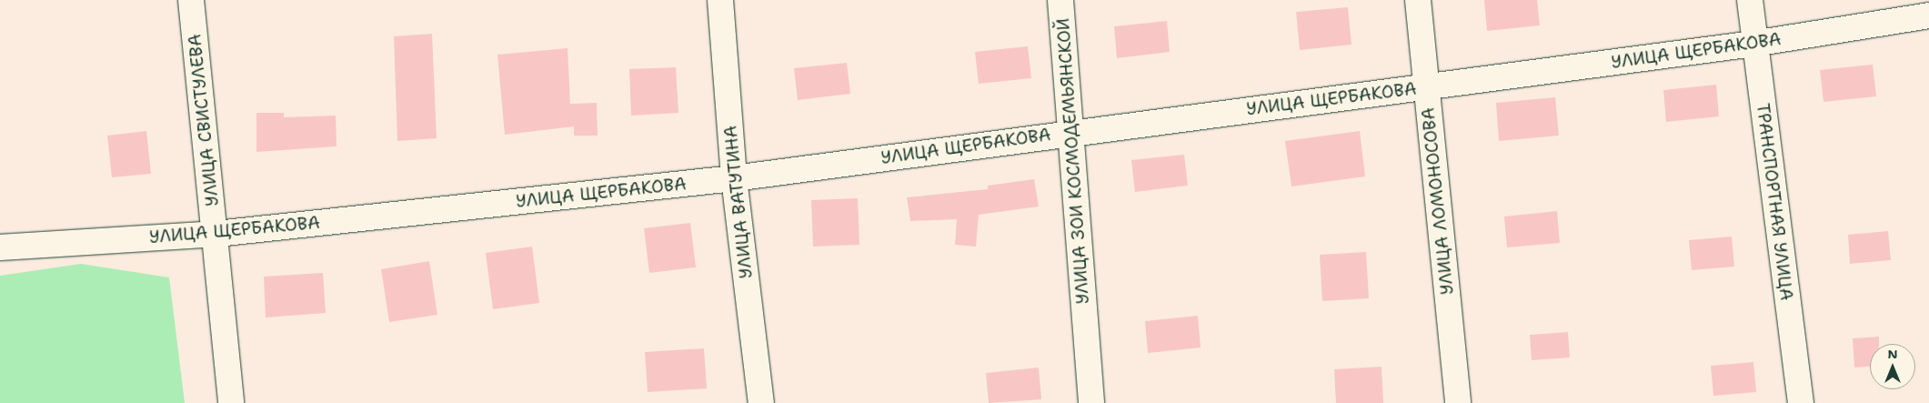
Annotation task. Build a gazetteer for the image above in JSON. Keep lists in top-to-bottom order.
{
  "streets": {
    "street": [
      "УЛИЦА ЩЕРБАКОВА",
      "УЛИЦА СВИСТУЛЕВА",
      "УЛИЦА ЗОИ КОСМОДЕМЬЯНСКОЙ",
      "УЛИЦА ЛОМОНОСОВА",
      "УЛИЦА ВАТУТИНА",
      "ТРАНСПОРТНАЯ УЛИЦА"
    ]
  },
  "crossings": [
    ["УЛИЦА ЩЕРБАКОВА", "УЛИЦА СВИСТУЛЕВА"],
    ["УЛИЦА ЩЕРБАКОВА", "УЛИЦА ЗОИ КОСМОДЕМЬЯНСКОЙ"],
    ["УЛИЦА ЩЕРБАКОВА", "УЛИЦА ЛОМОНОСОВА"],
    ["УЛИЦА ЩЕРБАКОВА", "УЛИЦА ВАТУТИНА"],
    ["УЛИЦА ЩЕРБАКОВА", "ТРАНСПОРТНАЯ УЛИЦА"]
  ],
  "north": "top"
}
